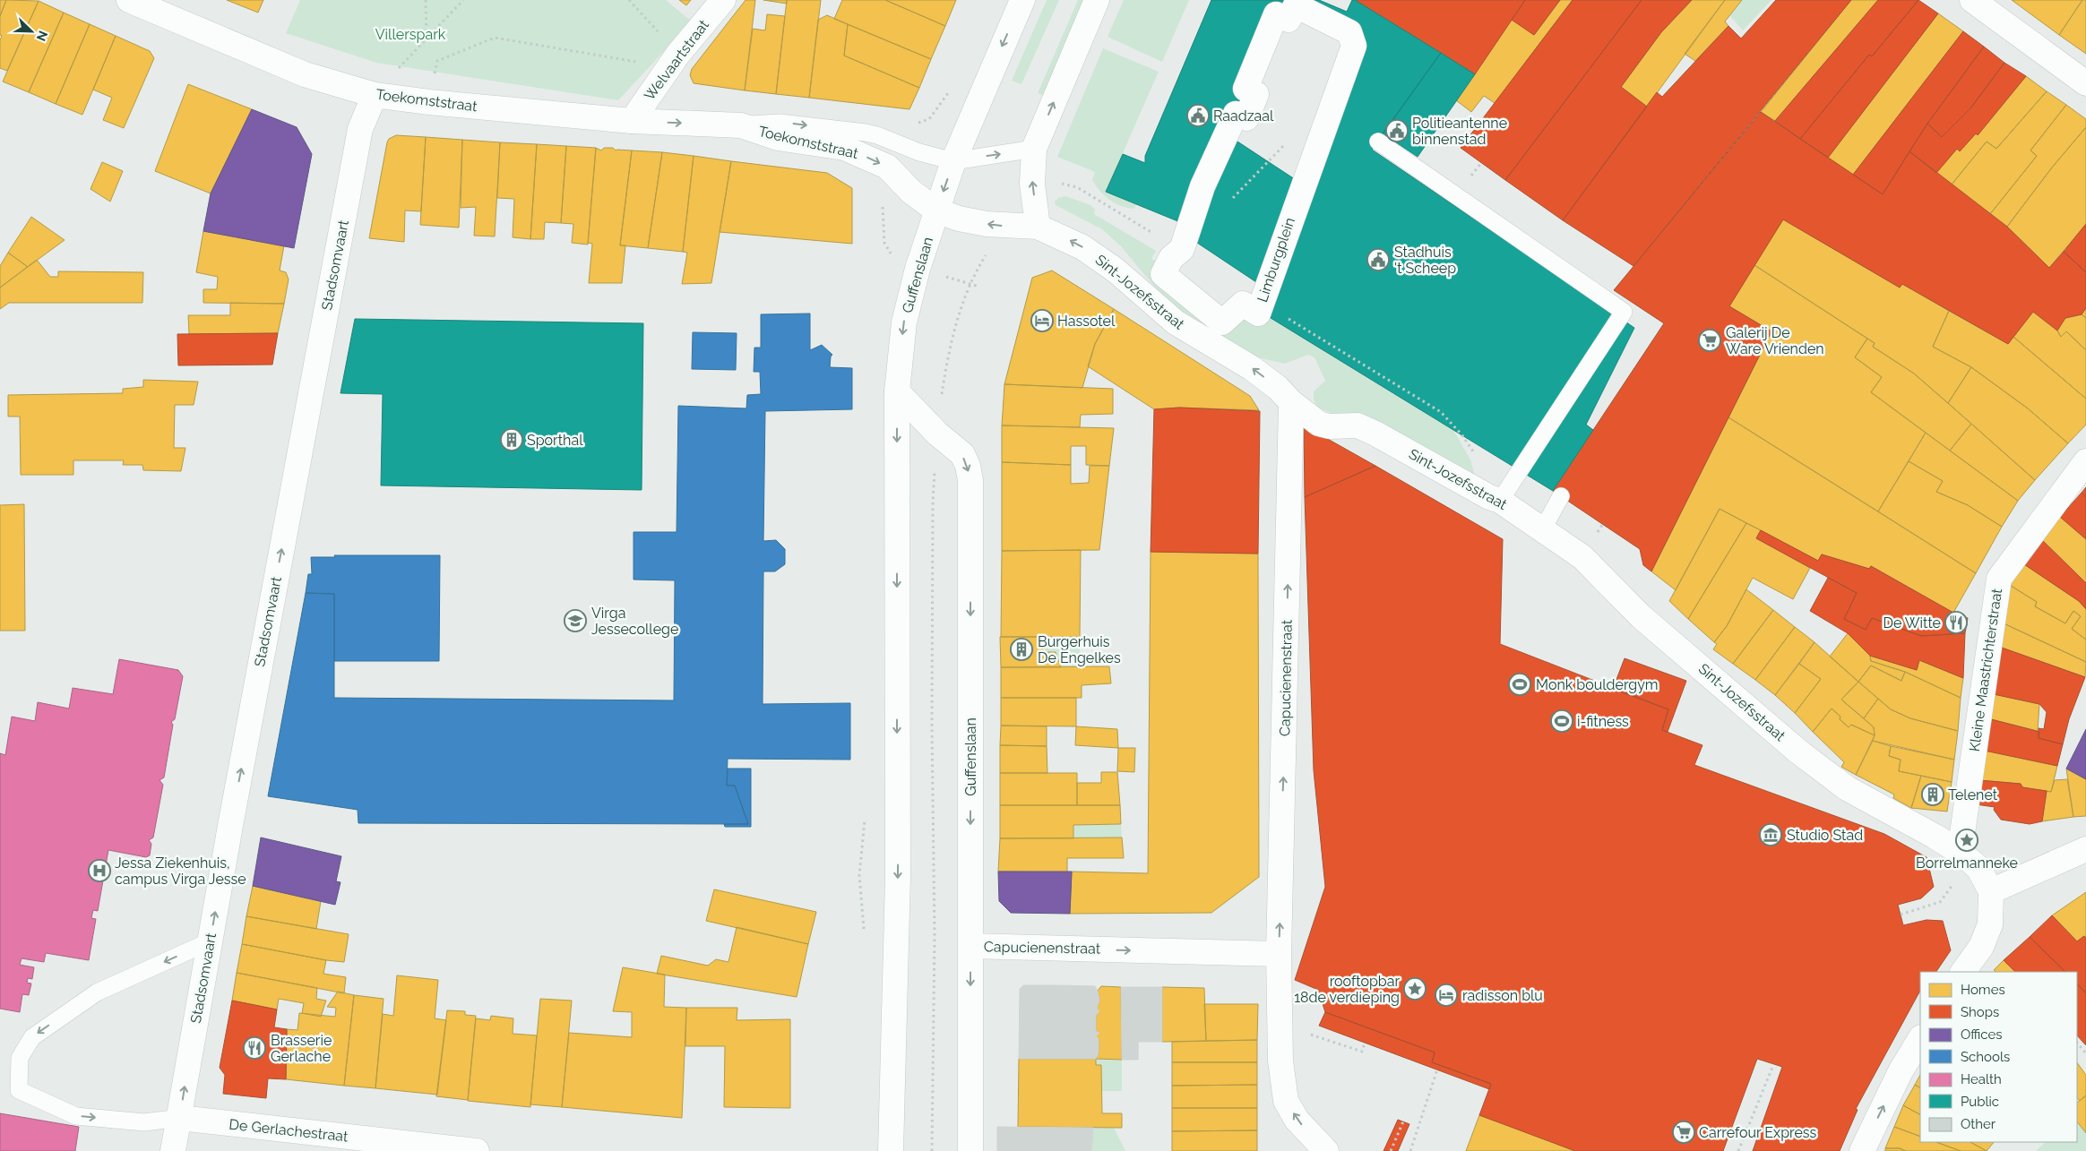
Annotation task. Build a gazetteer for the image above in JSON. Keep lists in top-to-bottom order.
{
  "streets": {
    "street": [
      "Welvaartstraat",
      "Toekomststraat",
      "Limburgplein",
      "Stadsomvaart",
      "Guffenslaan",
      "Sint-Jozefsstraat",
      "Kleine Maastrichterstraat",
      "Capucienenstraat",
      "De Gerlachestraat"
    ]
  },
  "crossings": [
    ["Welvaartstraat", "Toekomststraat"],
    ["Toekomststraat", "Stadsomvaart"],
    ["Toekomststraat", "Guffenslaan"],
    ["Toekomststraat", "Sint-Jozefsstraat"],
    ["Stadsomvaart", "De Gerlachestraat"],
    ["Guffenslaan", "Sint-Jozefsstraat"],
    ["Guffenslaan", "Capucienenstraat"],
    ["Sint-Jozefsstraat", "Kleine Maastrichterstraat"],
    ["Sint-Jozefsstraat", "Capucienenstraat"]
  ],
  "one_way": ["Toekomststraat", "Stadsomvaart", "Guffenslaan"],
  "parks": ["Villerspark"],
  "places": {
    "public building": ["Raadzaal", "Politieantenne binnenstad", "Stadhuis 't Scheep"],
    "hotel": ["Hassotel", "radisson blu"],
    "supermarket": ["Galerij De Ware Vrienden", "Carrefour Express"],
    "building": ["Sporthal", "Burgerhuis De Engelkes", "Telenet"],
    "school or university": ["Virga Jessecollege"],
    "restaurant": ["De Witte", "Brasserie Gerlache"],
    "sports": ["Monk bouldergym", "i-fitness"],
    "museum": ["Studio Stad"],
    "place": ["Borrelmanneke", "rooftopbar 18de verdieping"],
    "hospital": ["Jessa Ziekenhuis, campus Virga Jesse"]
  },
  "legend": [
    "Homes",
    "Shops",
    "Offices",
    "Schools",
    "Health",
    "Public",
    "Other"
  ],
  "north": "bottom right"
}
